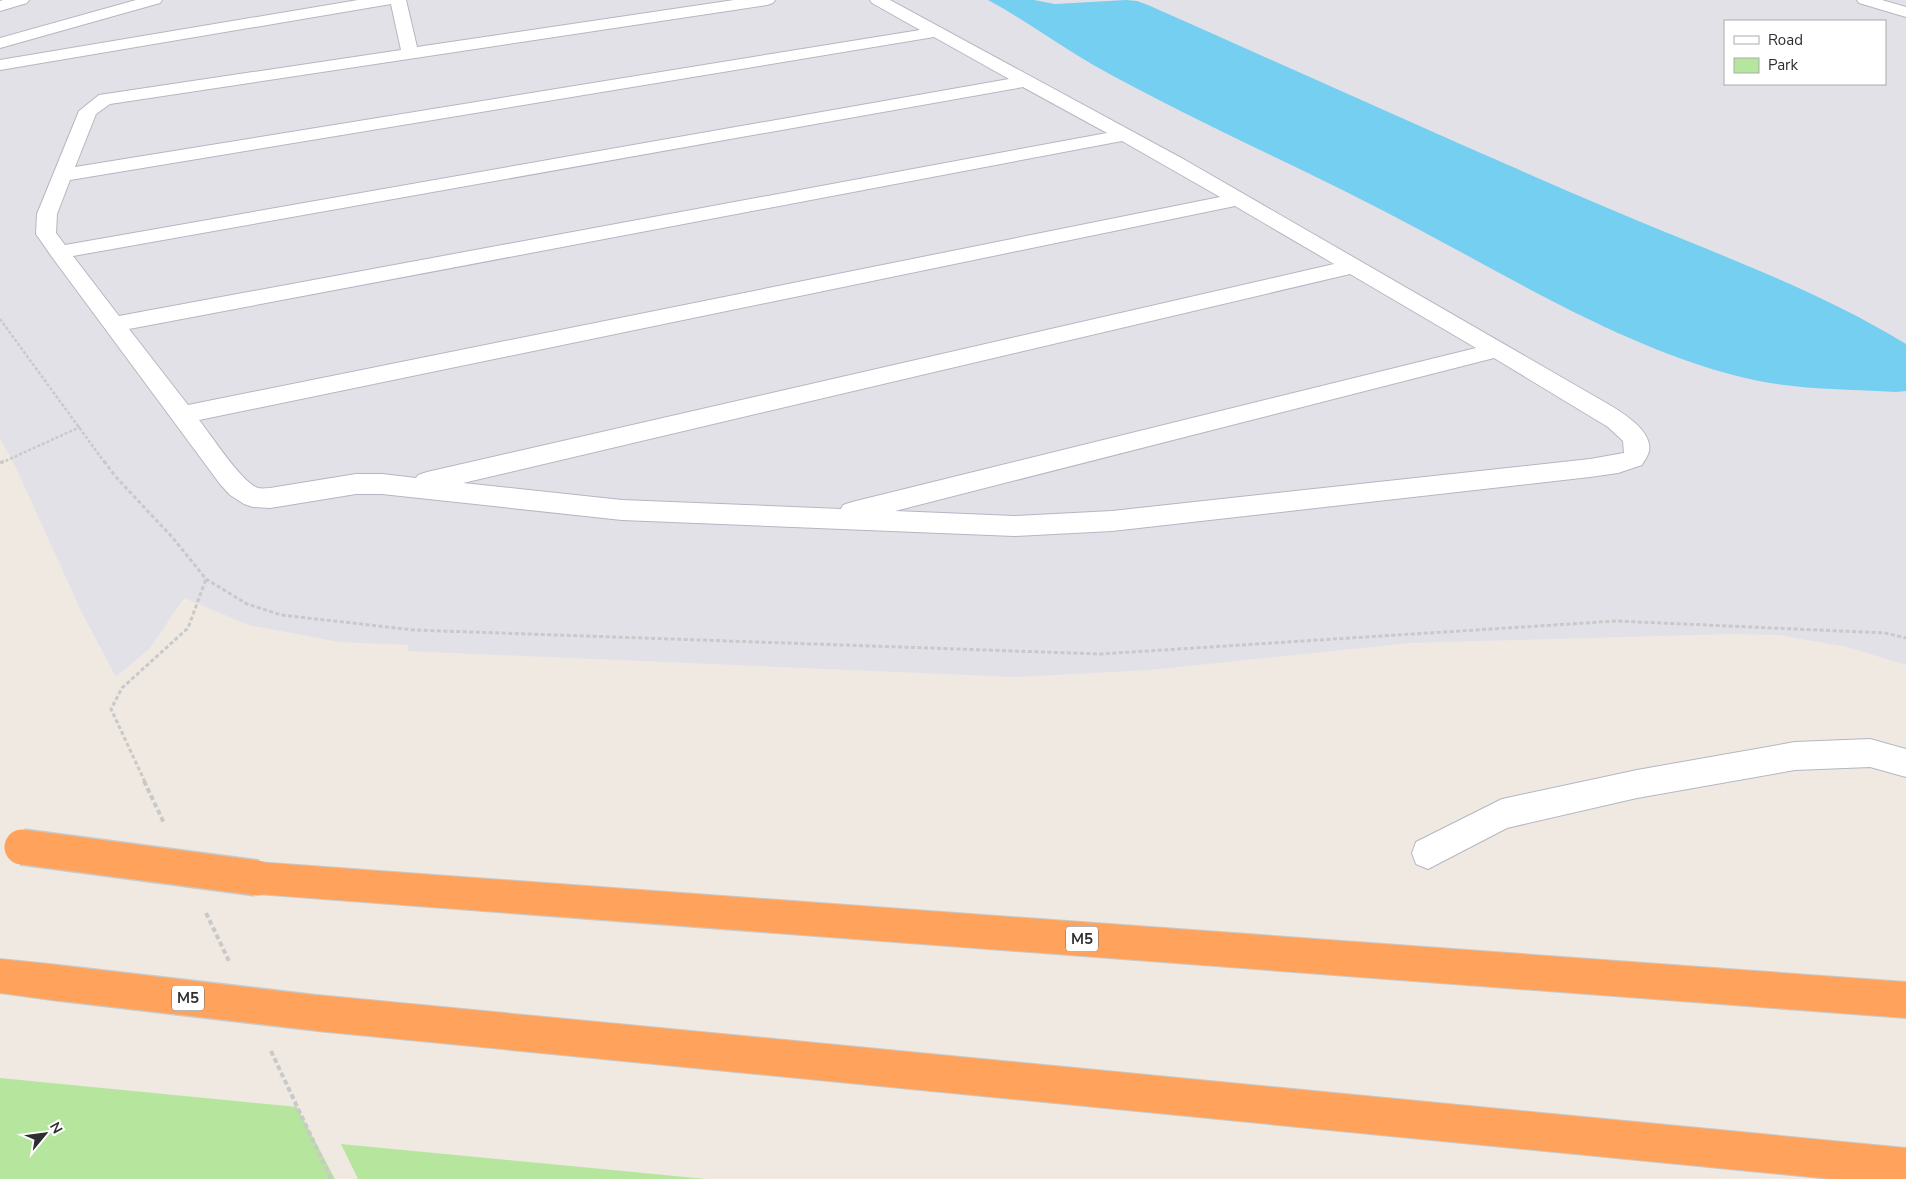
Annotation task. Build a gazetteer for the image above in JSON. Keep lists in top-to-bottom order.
{
  "streets": {
    "highway": ["M5"]
  },
  "legend": ["Road", "Park"],
  "north": "top right"
}
